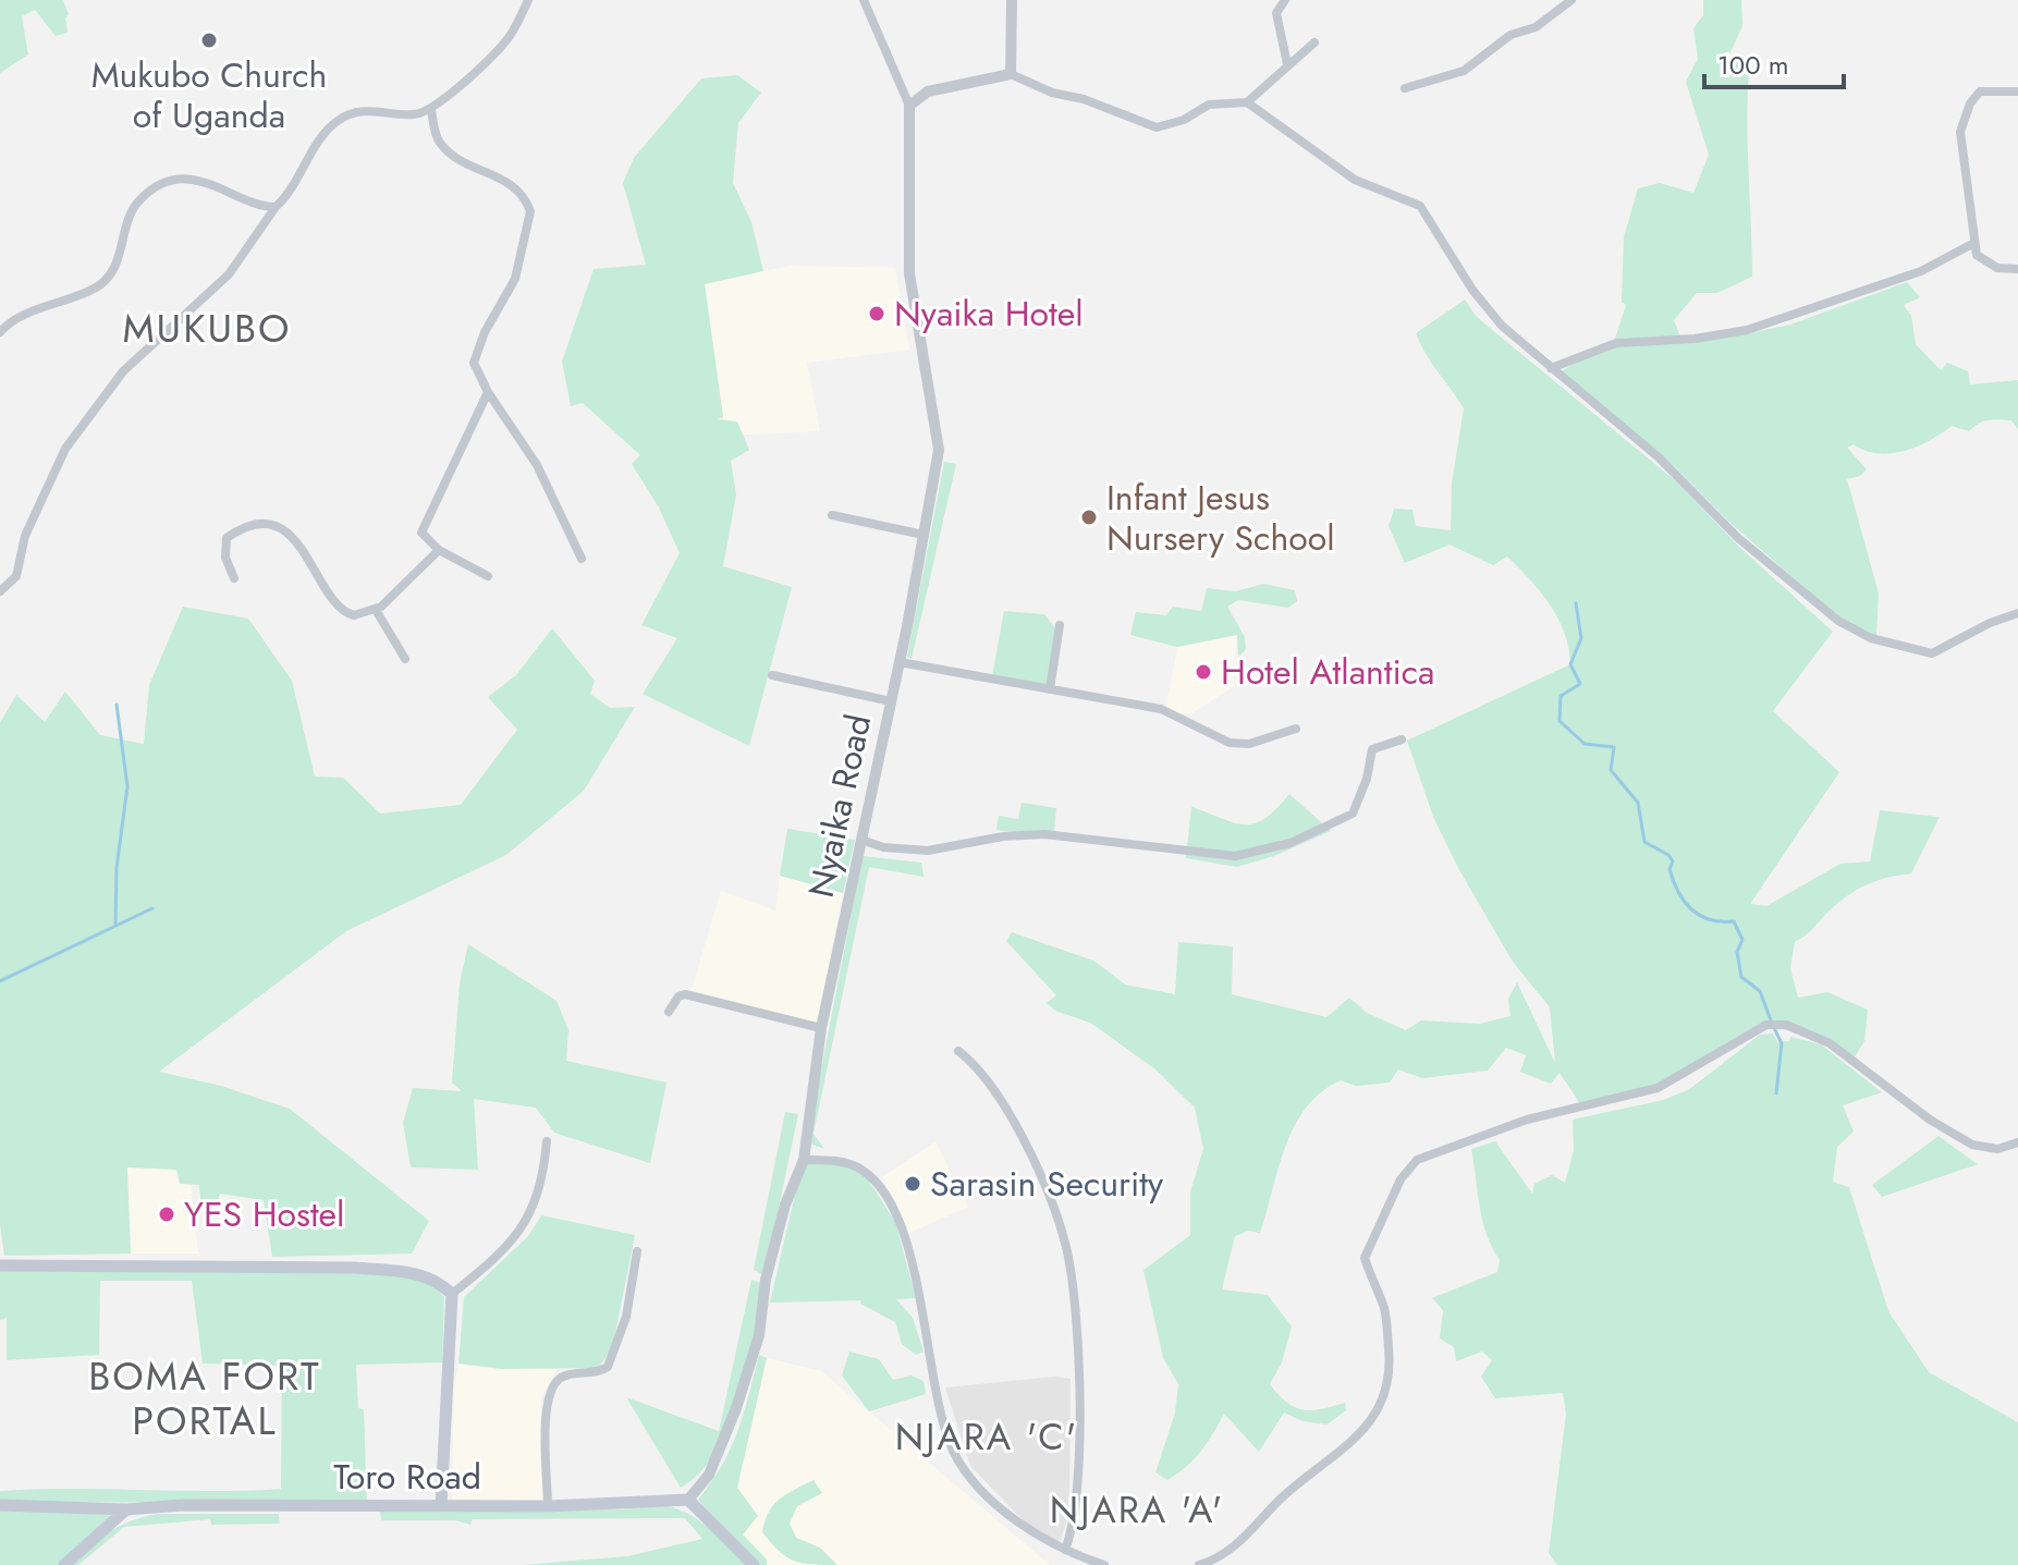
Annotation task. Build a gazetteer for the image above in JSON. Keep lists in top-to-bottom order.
{
  "streets": {
    "main road": ["Toro Road"],
    "street": ["Nyaika Road"]
  },
  "crossings": [
    ["Nyaika Road", "Toro Road"]
  ],
  "districts": [
    "MUKUBO",
    "BOMA FORT PORTAL",
    "NJARA 'C'",
    "NJARA 'A'"
  ],
  "places": [
    "Mukubo Church of Uganda",
    "Nyaika Hotel",
    "Infant Jesus Nursery School",
    "Hotel Atlantica",
    "Sarasin Security",
    "YES Hostel"
  ],
  "scale_bar": "100 m"
}
